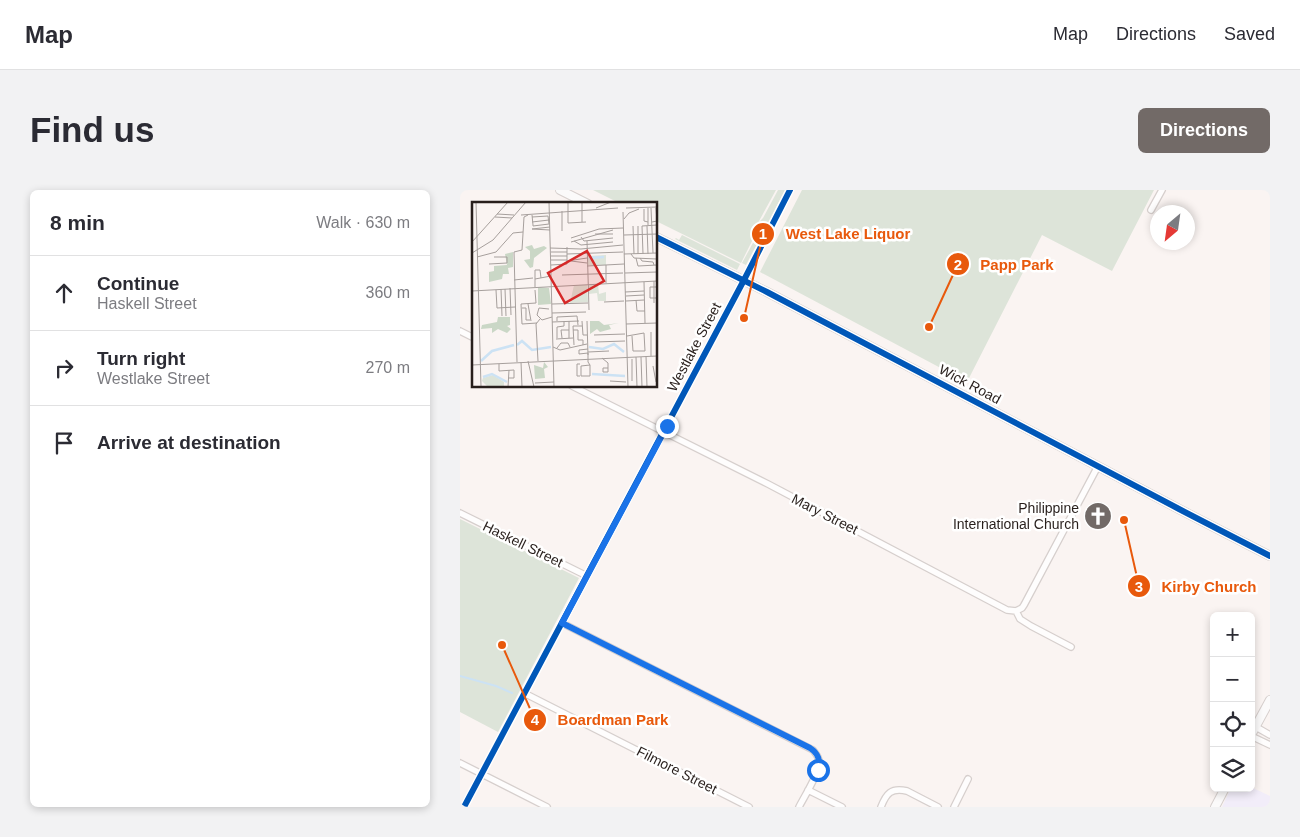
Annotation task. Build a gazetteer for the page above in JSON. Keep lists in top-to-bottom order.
{
  "streets": {
    "street": [
      "Westlake Street",
      "Wick Road",
      "Mary Street",
      "Haskell Street",
      "Filmore Street"
    ]
  },
  "crossings": [
    ["Westlake Street", "Wick Road"],
    ["Westlake Street", "Mary Street"],
    ["Westlake Street", "Haskell Street"],
    ["Westlake Street", "Filmore Street"]
  ],
  "places": {
    "other": [
      "West Lake Liquor",
      "Papp Park",
      "Kirby Church",
      "Boardman Park"
    ],
    "church": ["Philippine International Church"]
  },
  "north": "bottom left",
  "page": {
    "header": "Map",
    "nav": ["Map", "Directions", "Saved"],
    "buttons": "Directions",
    "title": "Find us",
    "heading": ["8 min", "Walk · 630 m"],
    "list": [
      ["Continue", "Haskell Street", "360 m"],
      ["Turn right", "Westlake Street", "270 m"],
      "Arrive at destination"
    ],
    "map_buttons": ["+", "−"]
  }
}
